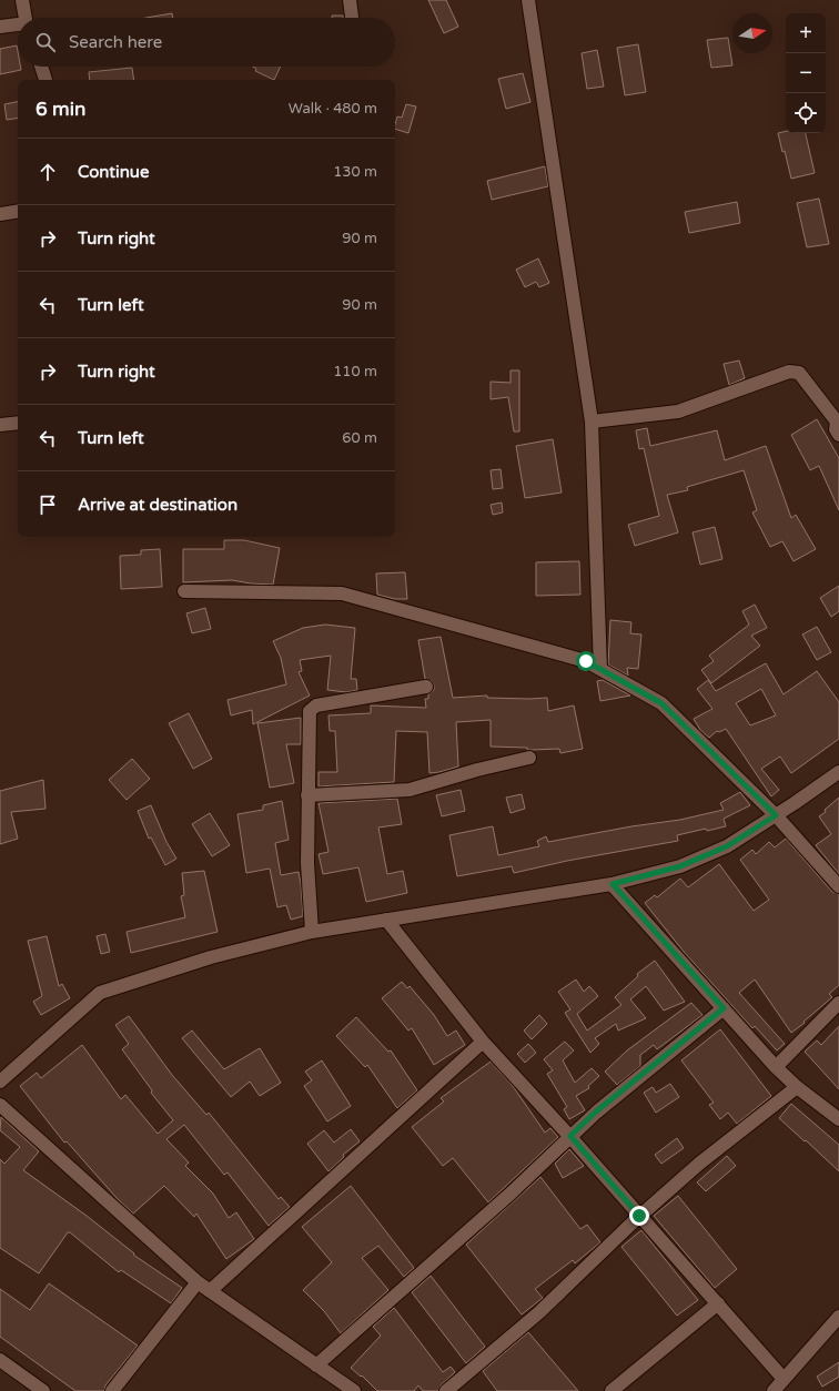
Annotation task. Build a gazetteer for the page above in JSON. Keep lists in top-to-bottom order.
{
  "north": "right",
  "page": {
    "map_buttons": ["+", "−"],
    "search": "Search here",
    "heading": ["6 min", "Walk · 480 m"],
    "list": [
      ["Continue", "130 m"],
      ["Turn right", "90 m"],
      ["Turn left", "90 m"],
      ["Turn right", "110 m"],
      ["Turn left", "60 m"],
      "Arrive at destination"
    ]
  }
}
